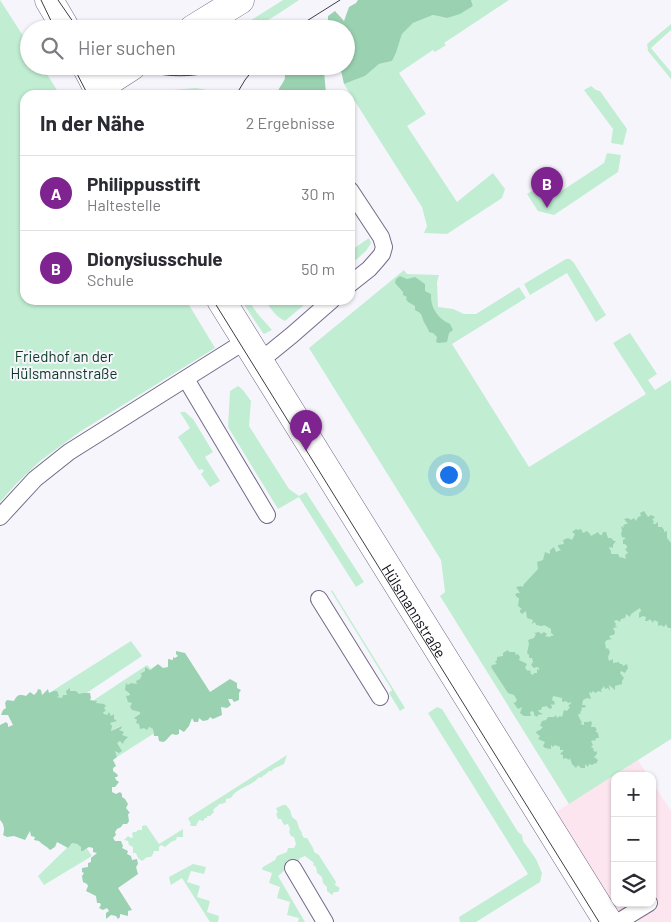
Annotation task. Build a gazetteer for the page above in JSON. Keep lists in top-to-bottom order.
{
  "streets": {
    "street": ["Hülsmannstraße"]
  },
  "parks": ["Friedhof an der Hülsmannstraße"],
  "page": {
    "search": "Hier suchen",
    "heading": ["In der Nähe", "2 Ergebnisse"],
    "list": [
      {
        "mark": "A",
        "name": "Philippusstift",
        "note": "Haltestelle",
        "value": "30 m"
      },
      {
        "mark": "B",
        "name": "Dionysiusschule",
        "note": "Schule",
        "value": "50 m"
      }
    ],
    "pins": ["B", "A"],
    "map_buttons": ["+", "−"]
  }
}
